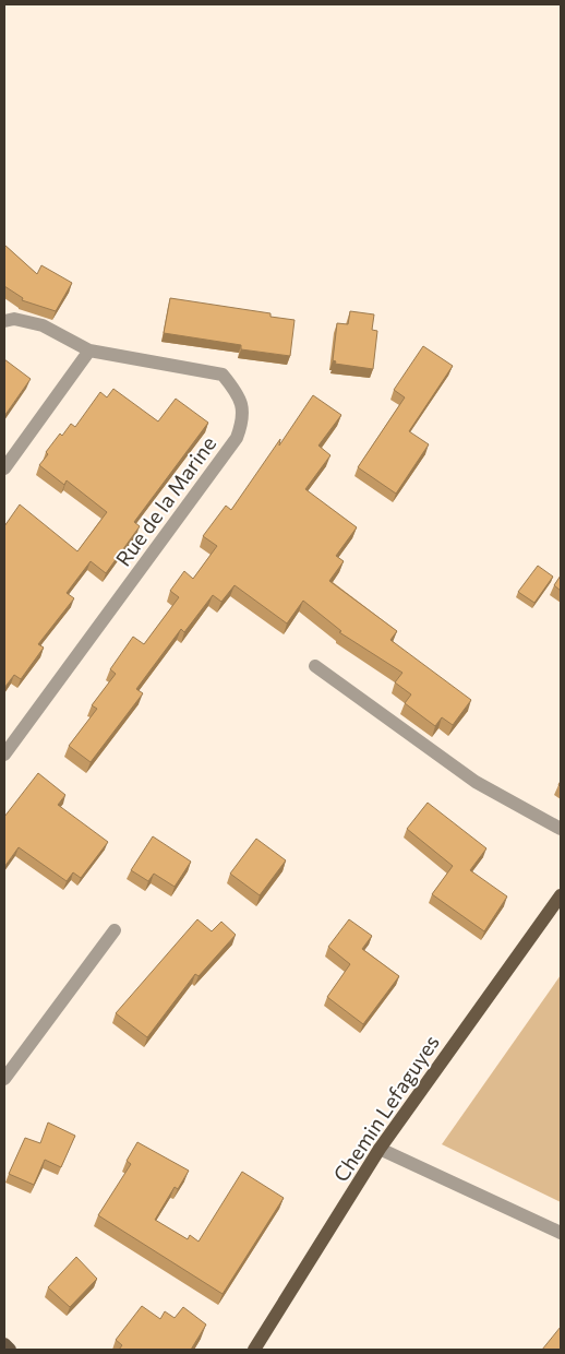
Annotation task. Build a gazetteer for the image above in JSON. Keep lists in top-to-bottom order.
{
  "streets": {
    "main road": ["Chemin Lefaguyes"],
    "street": ["Rue de la Marine"]
  }
}
